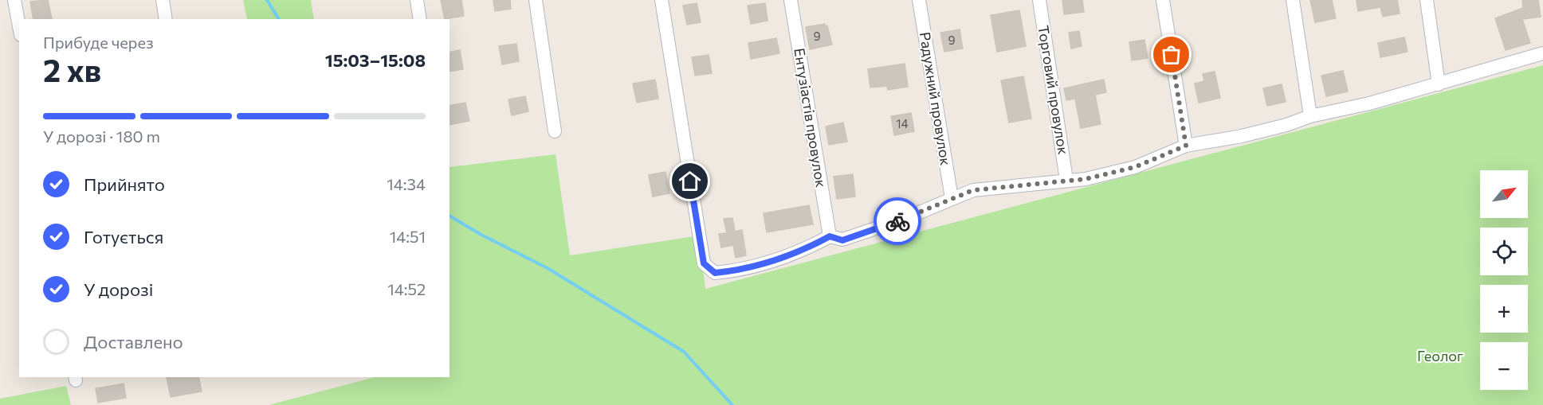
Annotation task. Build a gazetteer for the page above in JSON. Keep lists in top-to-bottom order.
{
  "streets": {
    "street": ["Торговий провулок", "Радужний провулок", "Ентузіастів провулок"]
  },
  "parks": ["Геолог"],
  "house_numbers": ["9", "9", "14"],
  "north": "top right",
  "page": {
    "heading": ["2 хв", "Прибуде через", "15:03–15:08"],
    "bar": "У дорозі · 180 m",
    "list": [
      ["Прийнято", "14:34"],
      ["Готується", "14:51"],
      ["У дорозі", "14:52"],
      "Доставлено"
    ],
    "map_buttons": ["+", "−"]
  }
}
